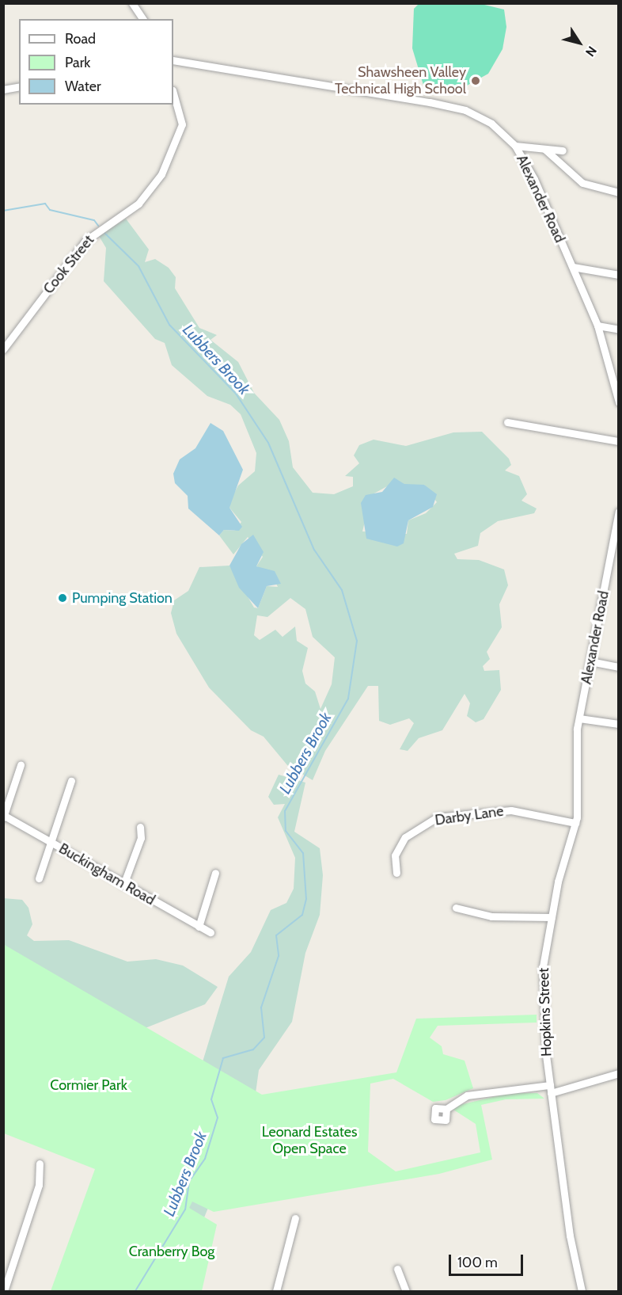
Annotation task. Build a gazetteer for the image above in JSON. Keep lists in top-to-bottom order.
{
  "streets": {
    "street": [
      "Alexander Road",
      "Cook Street",
      "Darby Lane",
      "Buckingham Road",
      "Hopkins Street"
    ]
  },
  "crossings": [
    ["Alexander Road", "Hopkins Street"],
    ["Darby Lane", "Hopkins Street"]
  ],
  "water": ["Lubbers Brook"],
  "parks": ["Cormier Park", "Leonard Estates Open Space", "Cranberry Bog"],
  "places": ["Shawsheen Valley Technical High School", "Pumping Station"],
  "legend": ["Road", "Park", "Water"],
  "scale_bar": "100 m",
  "north": "bottom right"
}
